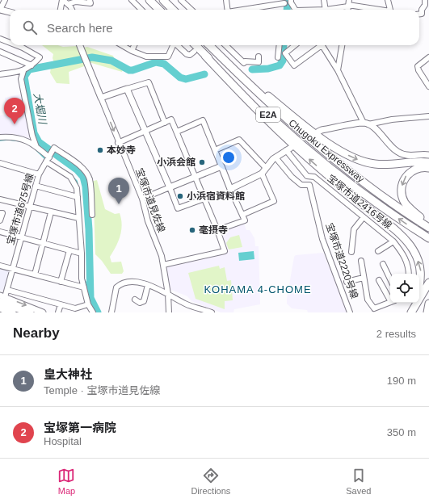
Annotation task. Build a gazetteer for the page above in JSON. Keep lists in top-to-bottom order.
{
  "streets": {
    "highway": ["E2A", "Chugoku Expressway"],
    "street": [
      "宝塚市道見佐線",
      "宝塚市道2416号線",
      "宝塚市道675号線",
      "宝塚市道2220号線"
    ]
  },
  "crossings": [
    ["宝塚市道2416号線", "宝塚市道2220号線"]
  ],
  "districts": ["KOHAMA 4-CHOME"],
  "water": ["大堀川"],
  "places": [
    "本妙寺",
    "小浜会館",
    "小浜宿資料館",
    "毫摂寺"
  ],
  "page": {
    "search": "Search here",
    "pins": ["2", "1"],
    "heading": ["Nearby", "2 results"],
    "list": [
      {
        "mark": "1",
        "name": "皇大神社",
        "note": "Temple · 宝塚市道見佐線",
        "value": "190 m"
      },
      {
        "mark": "2",
        "name": "宝塚第一病院",
        "note": "Hospital",
        "value": "350 m"
      }
    ],
    "nav": ["Map", "Directions", "Saved"]
  }
}
